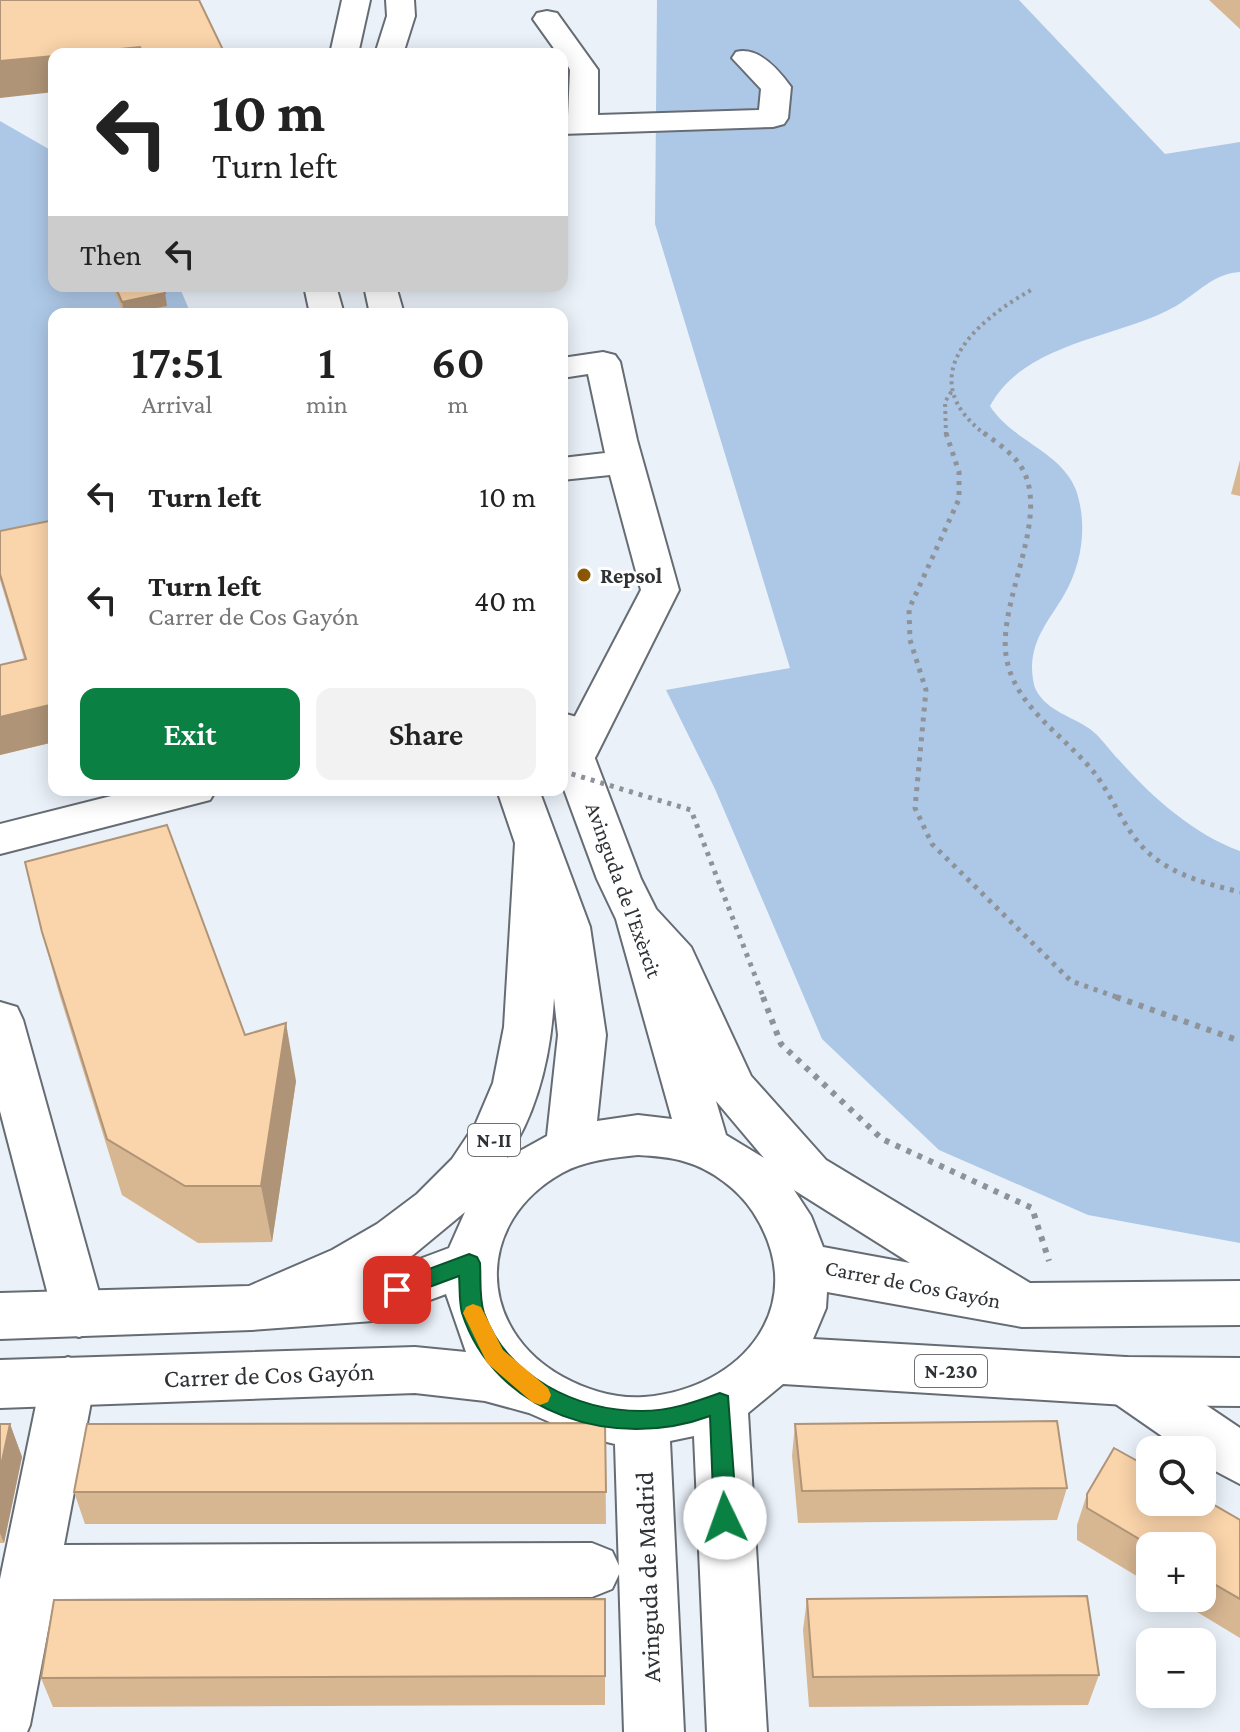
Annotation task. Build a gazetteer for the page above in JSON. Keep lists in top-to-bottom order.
{
  "streets": {
    "main road": [
      "Avinguda de l'Exèrcit",
      "N-II",
      "Carrer de Cos Gayón",
      "N-230",
      "Avinguda de Madrid"
    ]
  },
  "places": ["Repsol"],
  "page": {
    "turn": ["10 m", "Turn left"],
    "then": "Then",
    "eta": [
      "17:51",
      "Arrival",
      "1",
      "min",
      "60",
      "m"
    ],
    "list": [
      {
        "name": "Turn left",
        "value": "10 m"
      },
      {
        "name": "Turn left",
        "note": "Carrer de Cos Gayón",
        "value": "40 m"
      }
    ],
    "buttons": ["Exit", "Share"],
    "map_buttons": ["+", "−"]
  }
}
